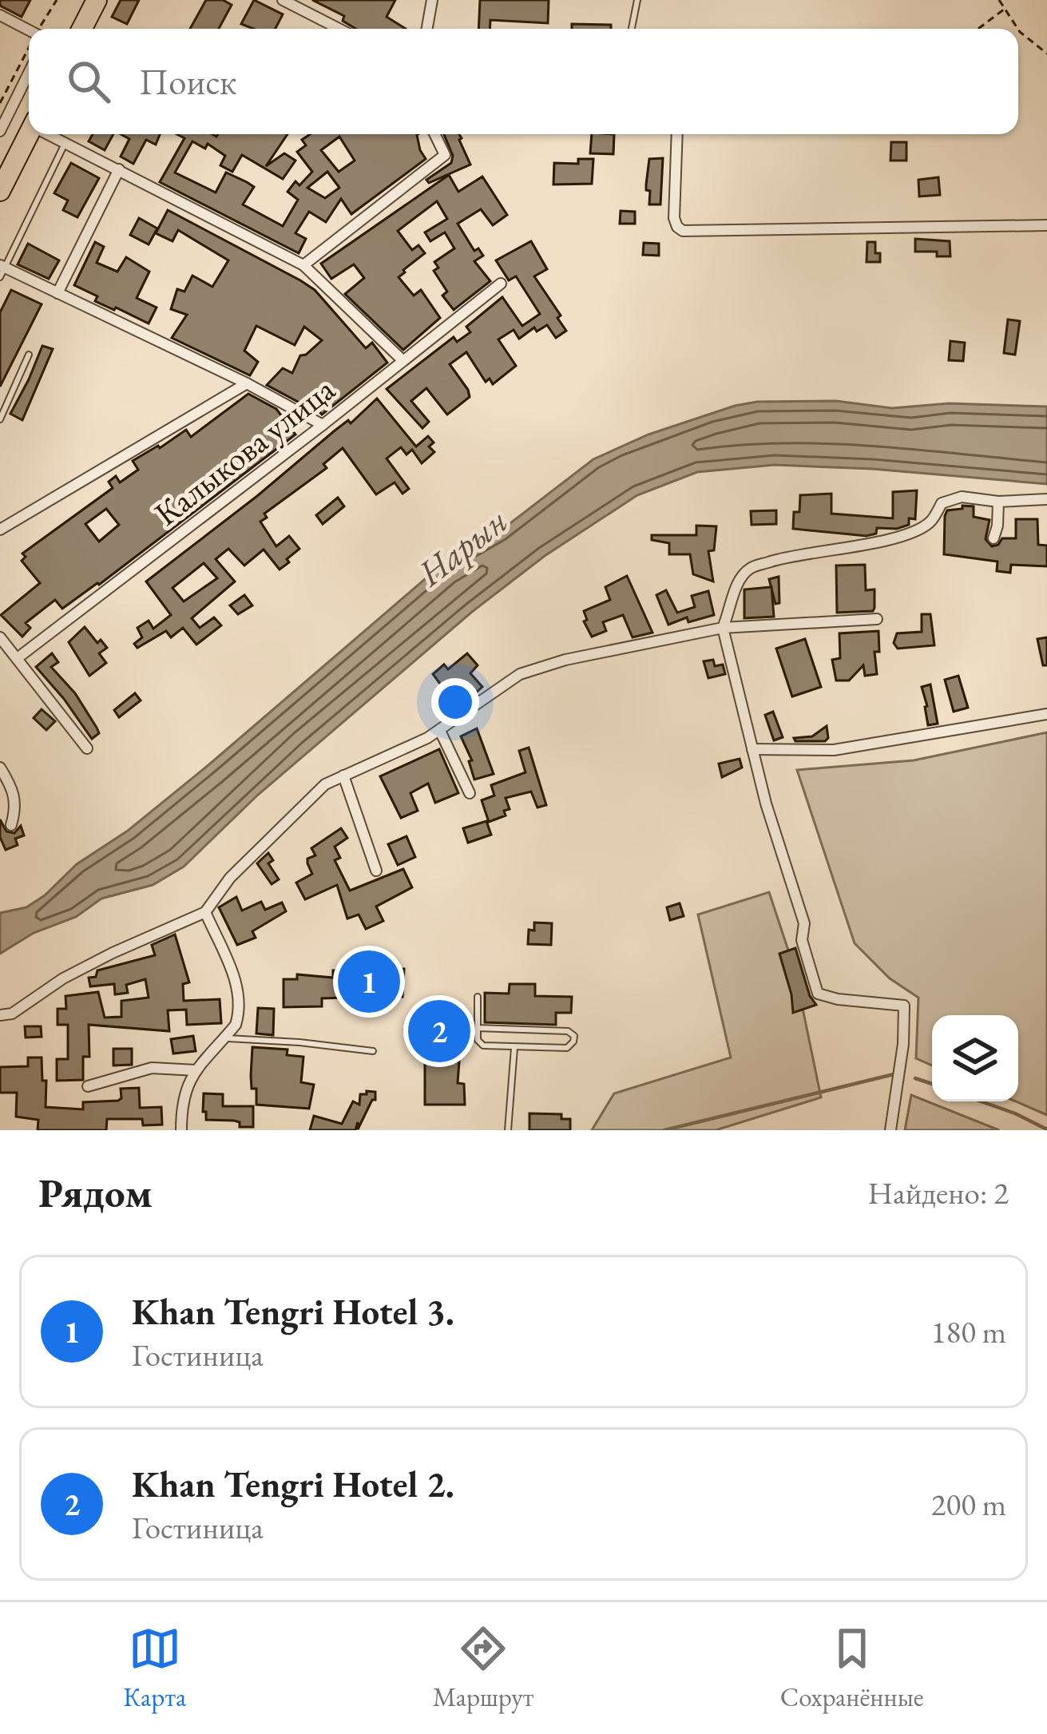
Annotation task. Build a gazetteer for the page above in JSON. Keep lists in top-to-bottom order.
{
  "streets": {
    "street": ["Калыкова улица"]
  },
  "water": ["Нарын"],
  "page": {
    "search": "Поиск",
    "pins": ["1", "2"],
    "heading": ["Рядом", "Найдено: 2"],
    "list": [
      {
        "mark": "1",
        "name": "Khan Tengri Hotel 3.",
        "note": "Гостиница",
        "value": "180 m"
      },
      {
        "mark": "2",
        "name": "Khan Tengri Hotel 2.",
        "note": "Гостиница",
        "value": "200 m"
      }
    ],
    "nav": ["Карта", "Маршрут", "Сохранённые"]
  }
}
